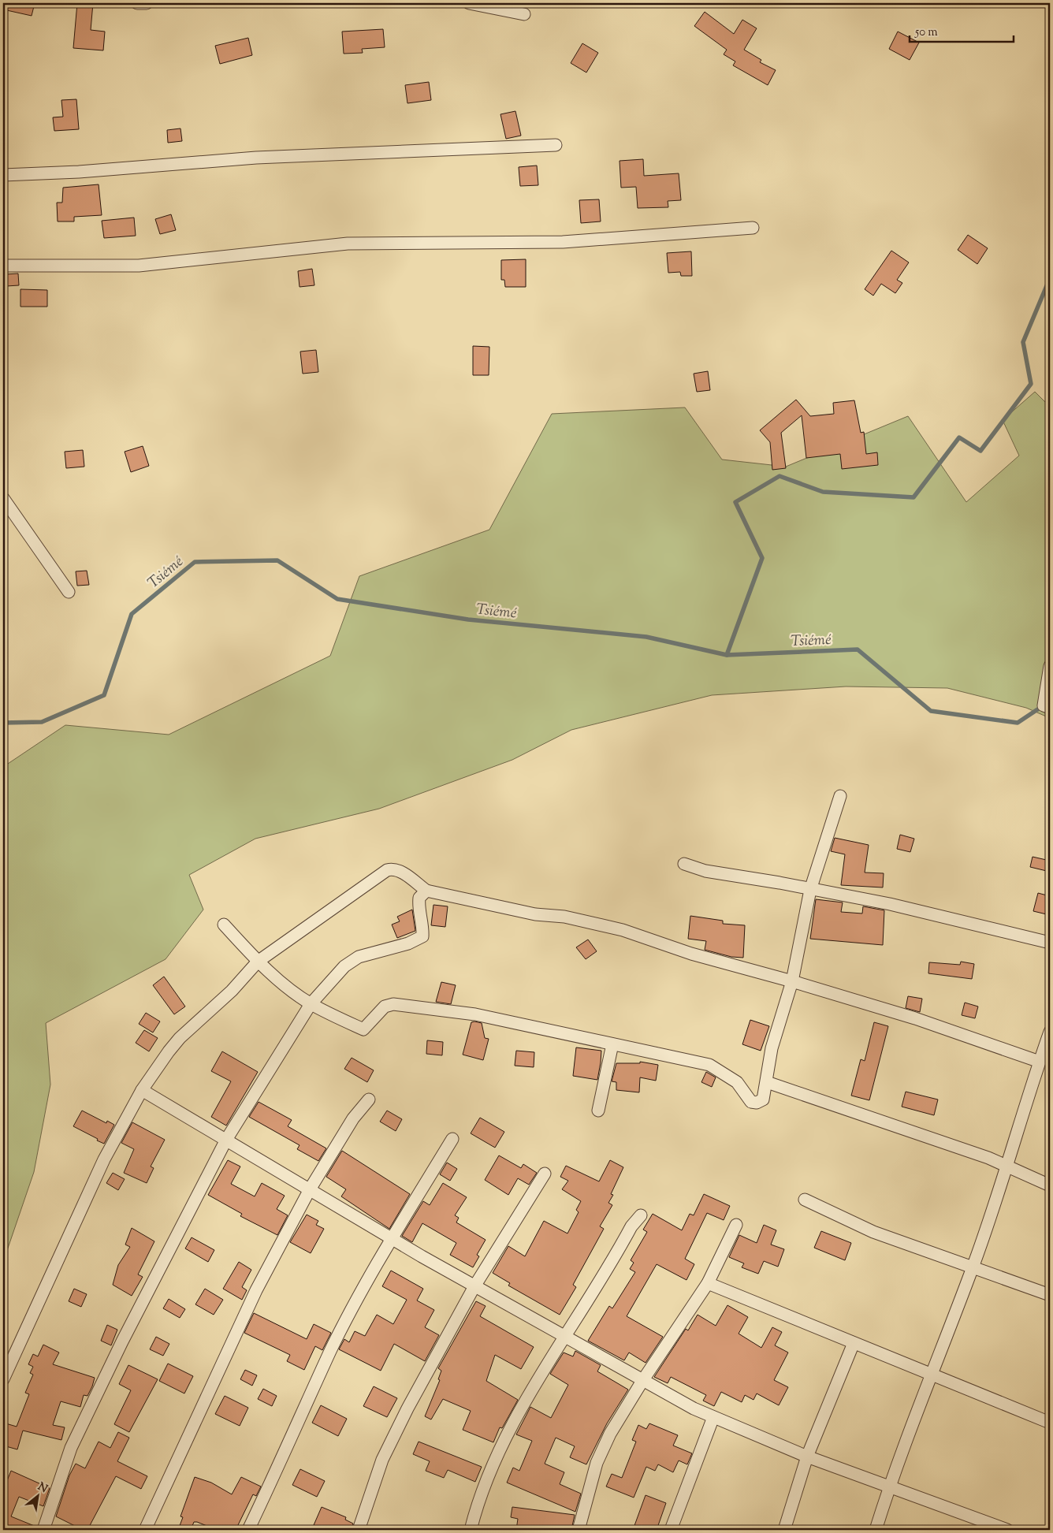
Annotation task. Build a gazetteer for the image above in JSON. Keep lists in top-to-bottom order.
{
  "water": ["Tsiémé"],
  "scale_bar": "50 m",
  "north": "top right"
}
